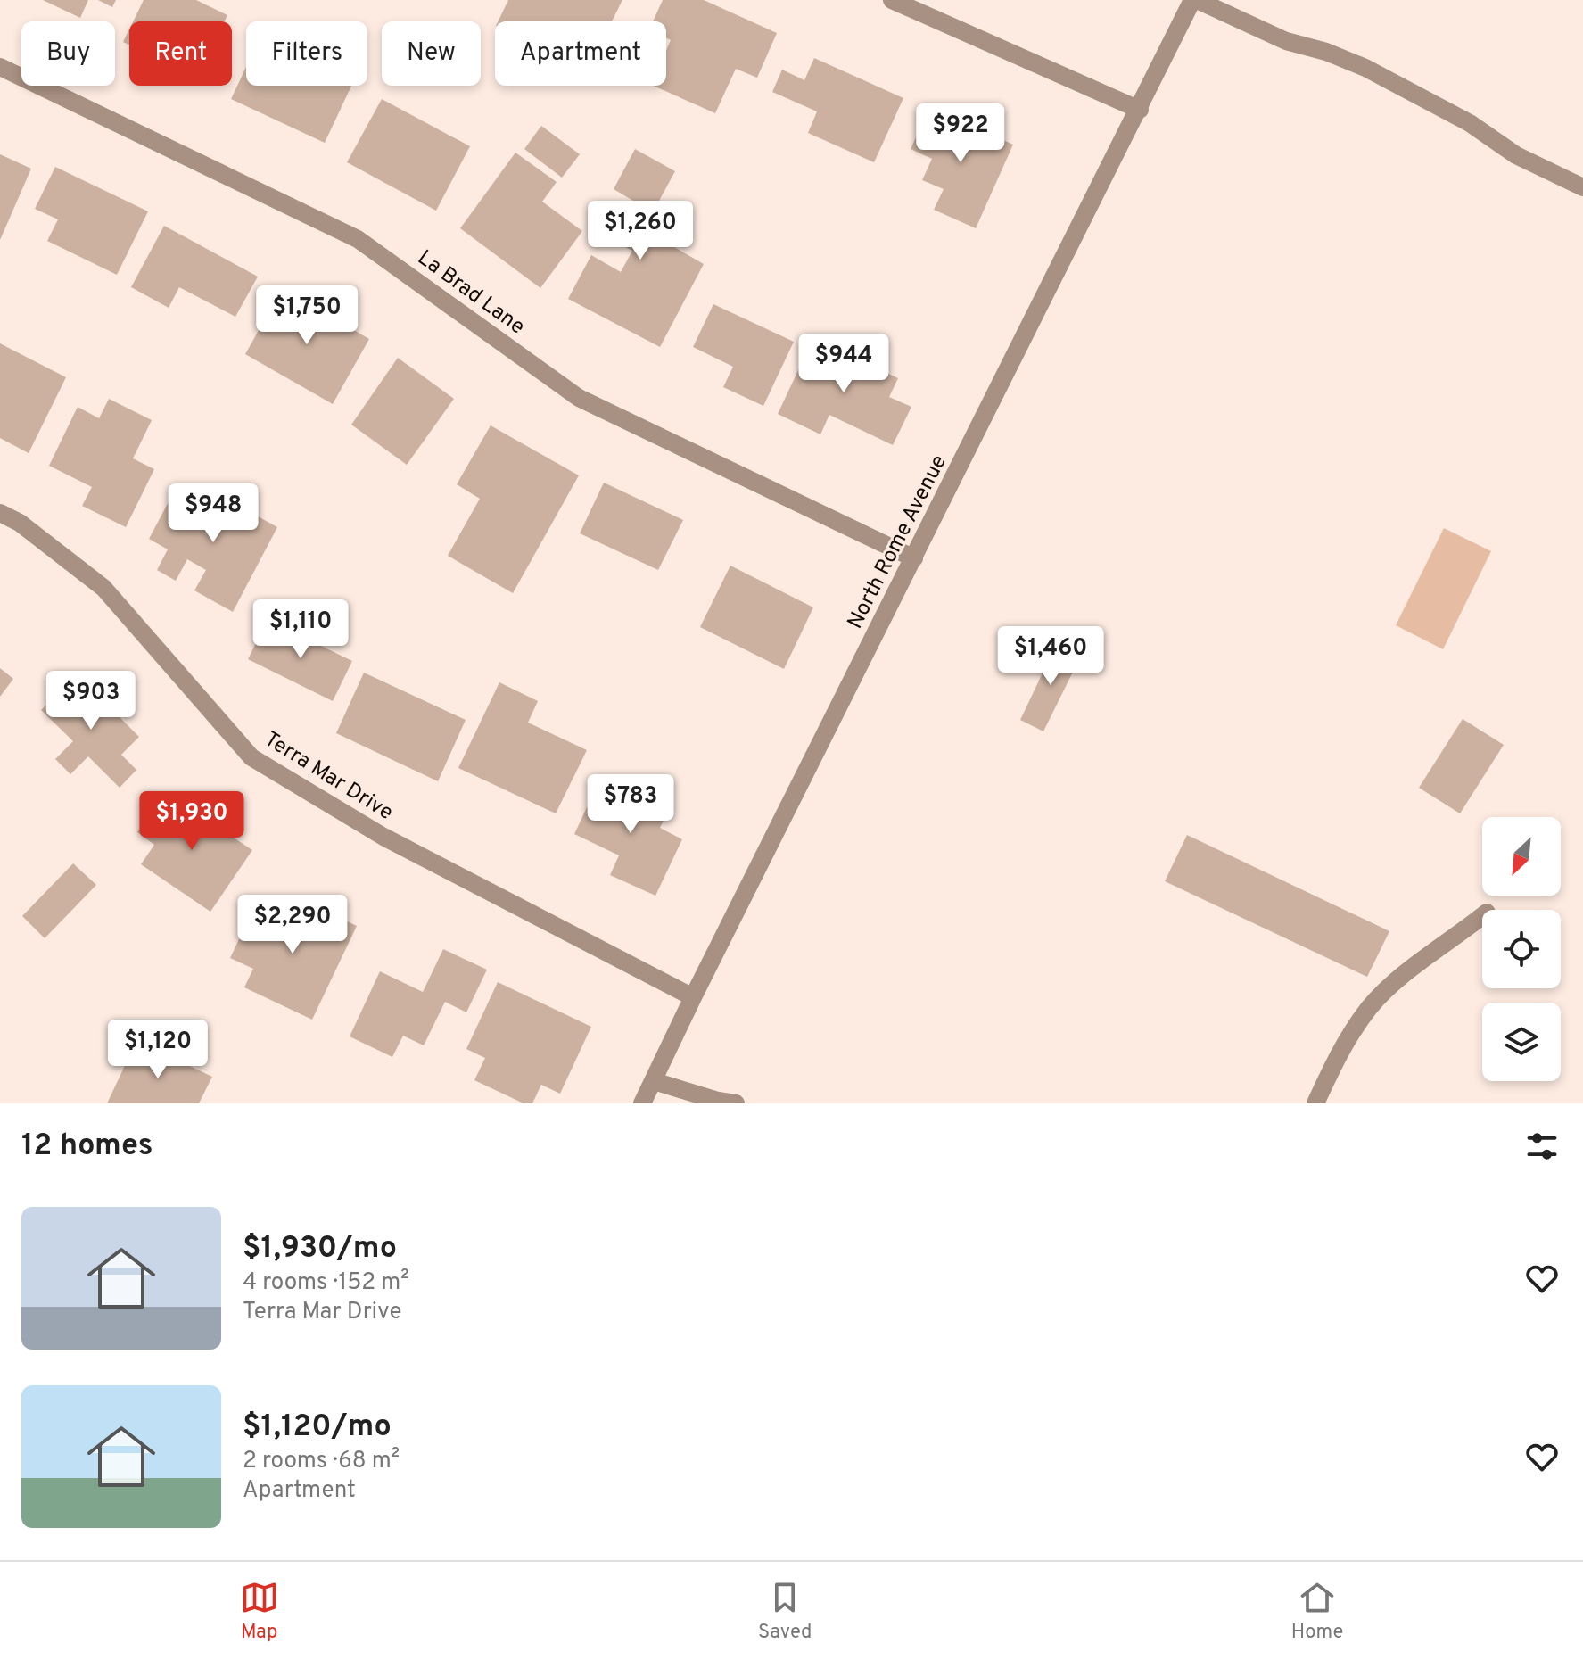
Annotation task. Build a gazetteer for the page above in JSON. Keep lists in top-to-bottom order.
{
  "streets": {
    "street": ["La Brad Lane", "North Rome Avenue", "Terra Mar Drive"]
  },
  "crossings": [
    ["La Brad Lane", "North Rome Avenue"],
    ["North Rome Avenue", "Terra Mar Drive"]
  ],
  "north": "bottom left",
  "page": {
    "chip": [
      "Buy",
      "Rent",
      "Filters",
      "New",
      "Apartment"
    ],
    "price": [
      "$922",
      "$1,260",
      "$1,750",
      "$944",
      "$948",
      "$1,110",
      "$1,460",
      "$903",
      "$783",
      "$1,930",
      "$2,290",
      "$1,120"
    ],
    "heading": "12 homes",
    "list": [
      {
        "name": "$1,930/mo",
        "note": "4 rooms · 152 m² · Terra Mar Drive"
      },
      {
        "name": "$1,120/mo",
        "note": "2 rooms · 68 m² · Apartment"
      }
    ],
    "tabs": ["Map", "Saved", "Home"]
  }
}
